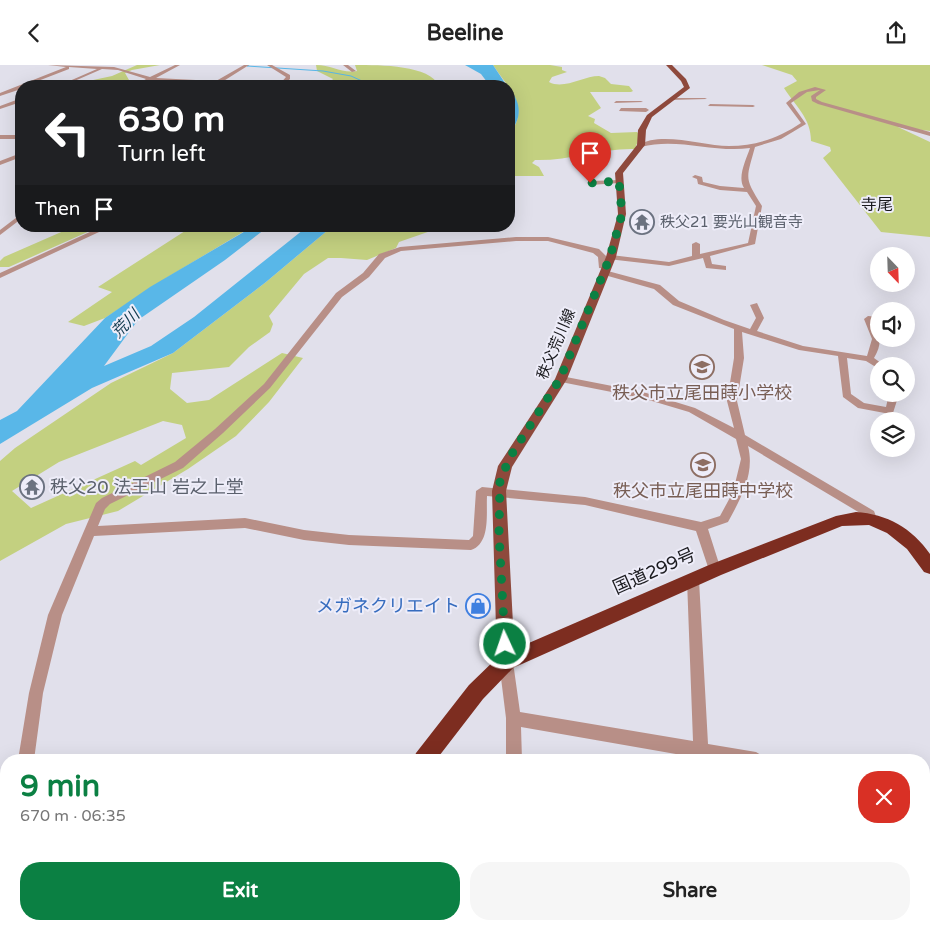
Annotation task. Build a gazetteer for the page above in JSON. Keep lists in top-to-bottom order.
{
  "streets": {
    "highway": ["国道299号"],
    "main road": ["秩父荒川線"]
  },
  "crossings": [
    ["秩父荒川線", "国道299号"]
  ],
  "districts": ["寺尾"],
  "water": ["荒川"],
  "places": {
    "temple": ["秩父21 要光山観音寺", "秩父20 法王山 岩之上堂"],
    "school or university": ["秩父市立尾田蒔小学校", "秩父市立尾田蒔中学校"],
    "shop": ["メガネクリエイト"]
  },
  "north": "bottom right",
  "page": {
    "header": "Beeline",
    "turn": ["630 m", "Turn left"],
    "then": "Then",
    "heading": ["9 min", "670 m · 06:35"],
    "buttons": ["Exit", "Share"]
  }
}
